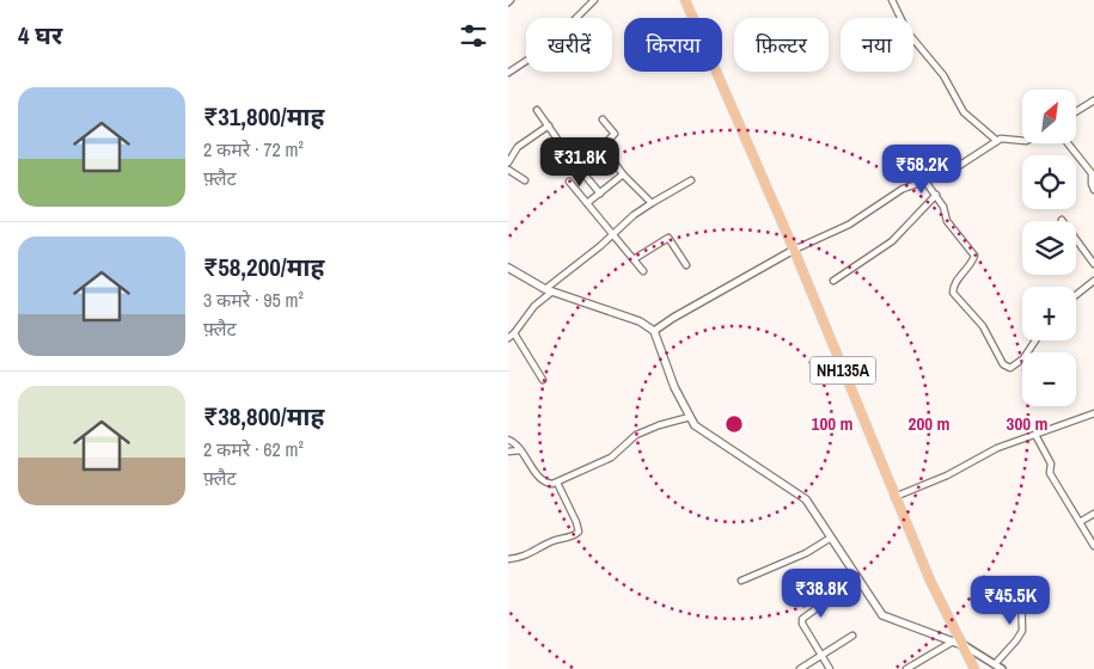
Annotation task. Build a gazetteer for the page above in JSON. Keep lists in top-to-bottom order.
{
  "streets": {
    "highway": ["NH135A"]
  },
  "north": "top right",
  "page": {
    "heading": "4 घर",
    "chip": [
      "खरीदें",
      "किराया",
      "फ़िल्टर",
      "नया"
    ],
    "list": [
      {
        "name": "₹31,800/माह",
        "note": "2 कमरे · 72 m² · फ़्लैट"
      },
      {
        "name": "₹58,200/माह",
        "note": "3 कमरे · 95 m² · फ़्लैट"
      },
      {
        "name": "₹38,800/माह",
        "note": "2 कमरे · 62 m² · फ़्लैट"
      }
    ],
    "map_buttons": ["+", "−"],
    "price": [
      "₹31.8K",
      "₹58.2K",
      "₹38.8K",
      "₹45.5K"
    ]
  },
  "rings": ["100 m", "200 m", "300 m"]
}
